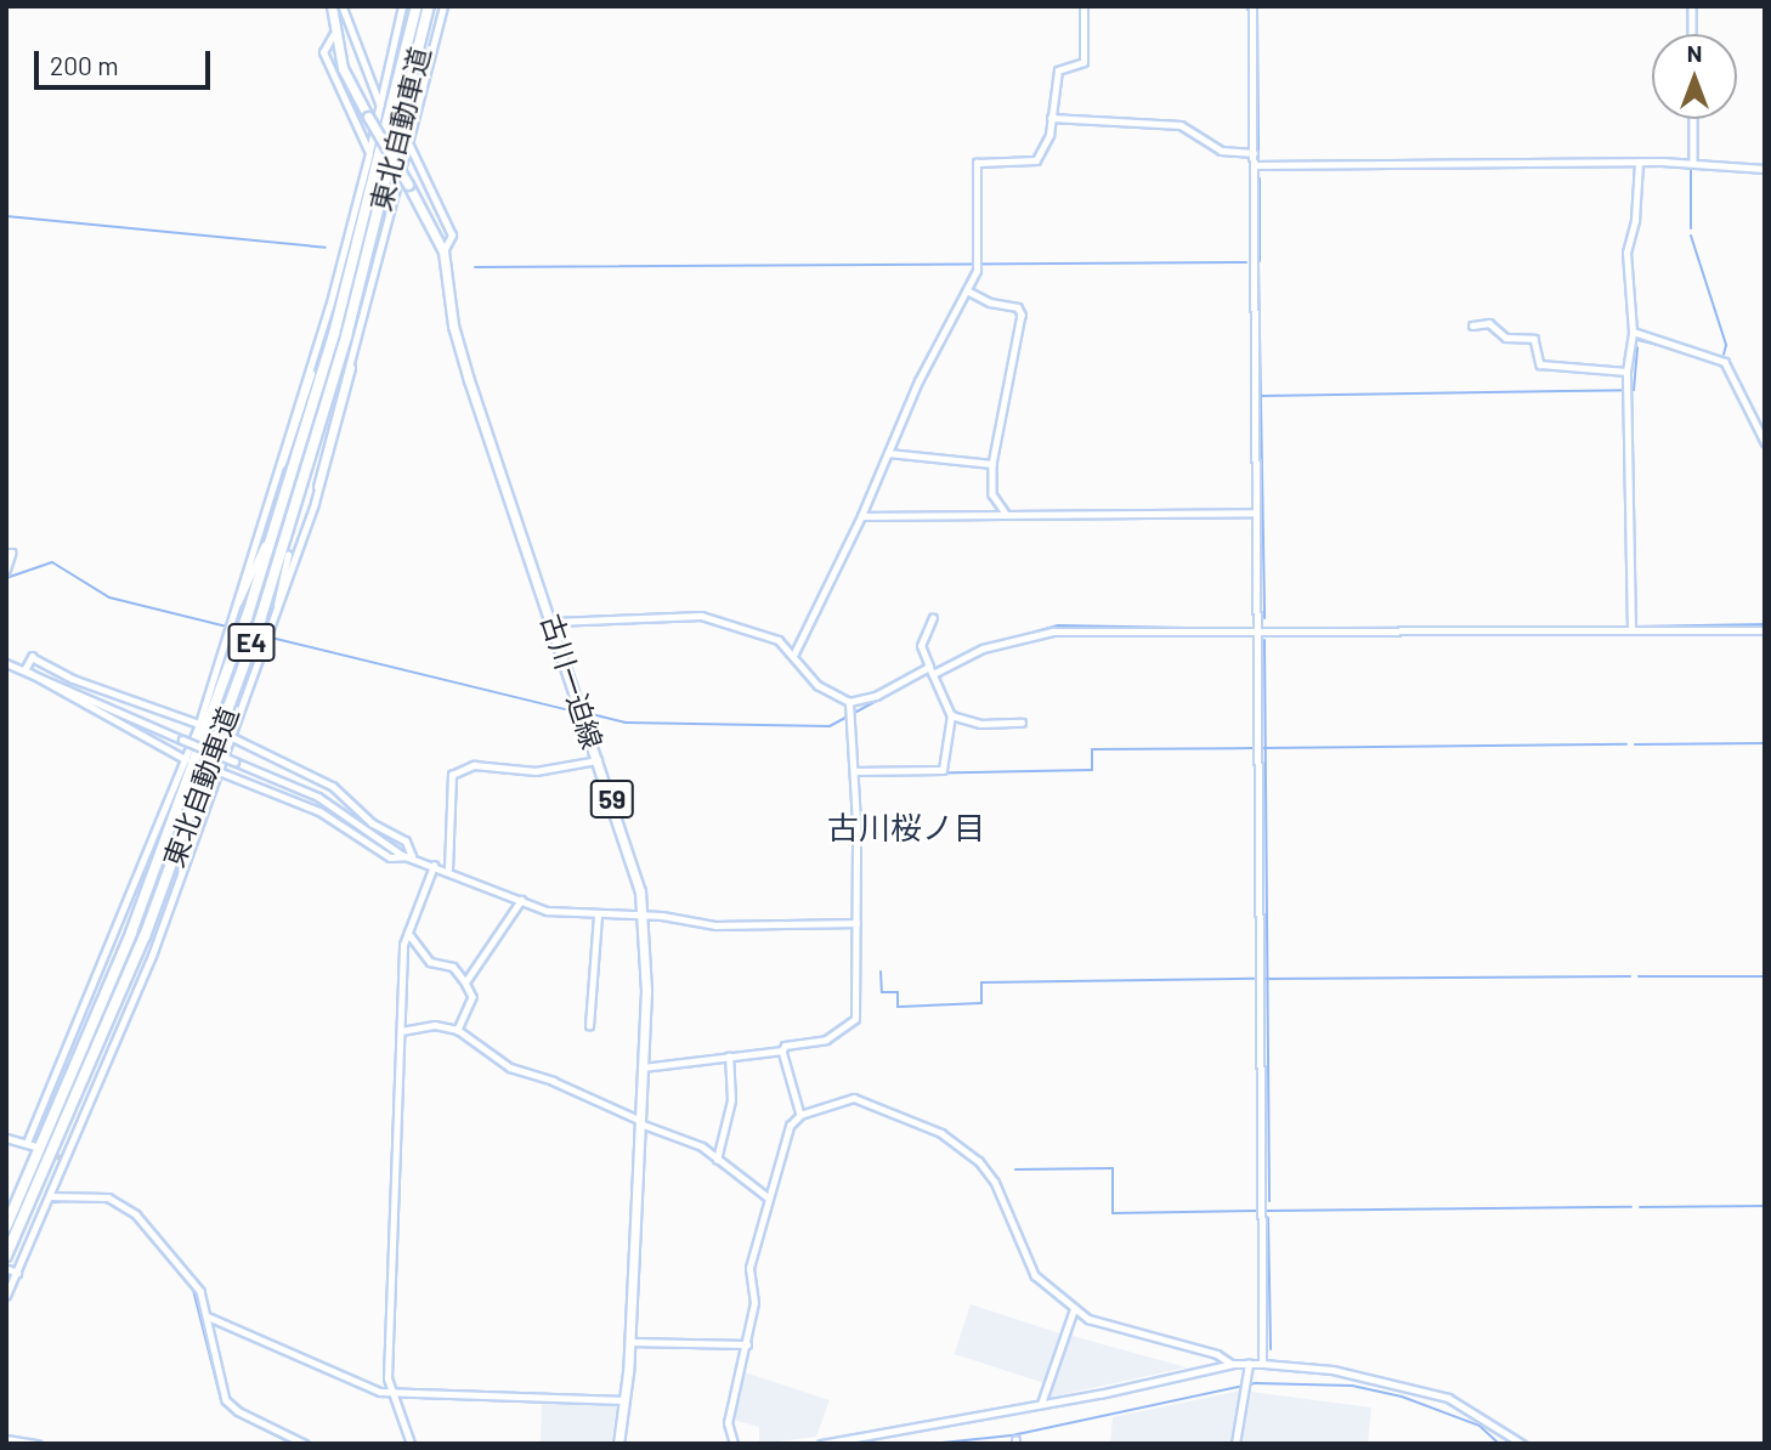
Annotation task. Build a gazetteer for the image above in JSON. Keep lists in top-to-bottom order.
{
  "streets": {
    "highway": ["東北自動車道", "E4"],
    "main road": ["古川一迫線", "59"]
  },
  "districts": ["古川桜ノ目"],
  "scale_bar": "200 m",
  "north": "top"
}
